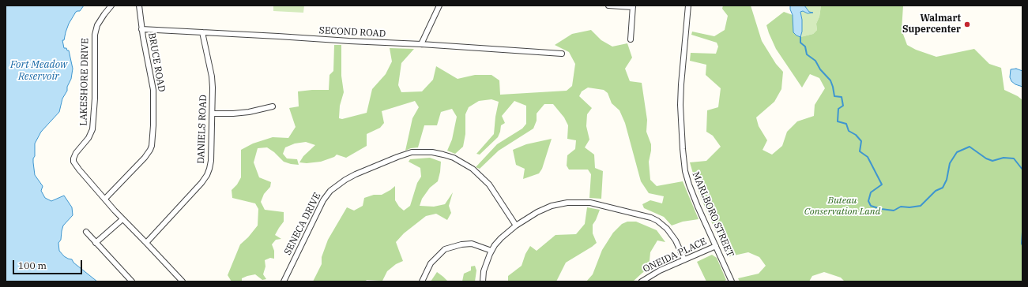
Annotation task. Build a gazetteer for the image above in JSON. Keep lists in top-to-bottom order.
{
  "streets": {
    "street": [
      "SECOND ROAD",
      "BRUCE ROAD",
      "LAKESHORE DRIVE",
      "DANIELS ROAD",
      "MARLBORO STREET",
      "SENECA DRIVE",
      "ONEIDA PLACE"
    ]
  },
  "crossings": [
    ["SECOND ROAD", "BRUCE ROAD"],
    ["SECOND ROAD", "DANIELS ROAD"],
    ["BRUCE ROAD", "LAKESHORE DRIVE"],
    ["LAKESHORE DRIVE", "DANIELS ROAD"],
    ["MARLBORO STREET", "ONEIDA PLACE"]
  ],
  "water": ["Fort Meadow Reservoir"],
  "parks": ["Buteau Conservation Land"],
  "places": ["Walmart Supercenter"],
  "scale_bar": "100 m"
}
